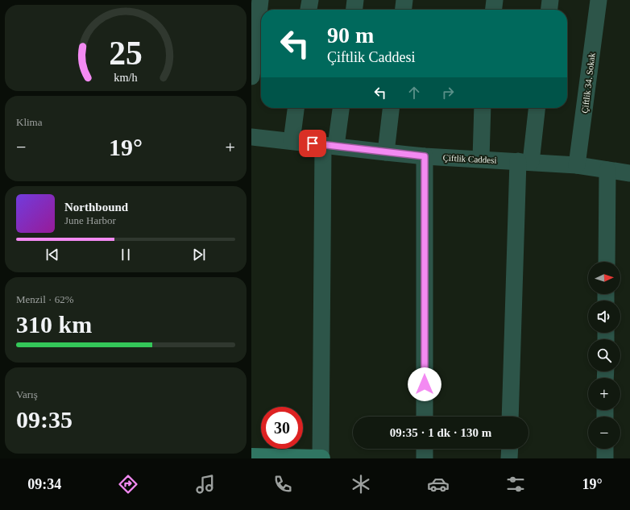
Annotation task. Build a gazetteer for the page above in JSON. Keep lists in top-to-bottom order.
{
  "streets": {
    "street": ["Çiftlik 34. Sokak", "Çiftlik Caddesi"]
  },
  "crossings": [
    ["Çiftlik 34. Sokak", "Çiftlik Caddesi"]
  ],
  "north": "right",
  "page": {
    "turn": ["90 m", "Çiftlik Caddesi"],
    "tile": [
      "Klima",
      ["Menzil · 62%", "310 km"],
      ["Varış", "09:35"]
    ],
    "heat": ["−", "19°", "+"],
    "song": ["Northbound", "June Harbor"],
    "map_buttons": ["+", "−"],
    "limit": "30",
    "trip": "09:35 · 1 dk · 130 m",
    "tabs": ["09:34", "19°"],
    "gauge": ["25", "km/h"]
  }
}
